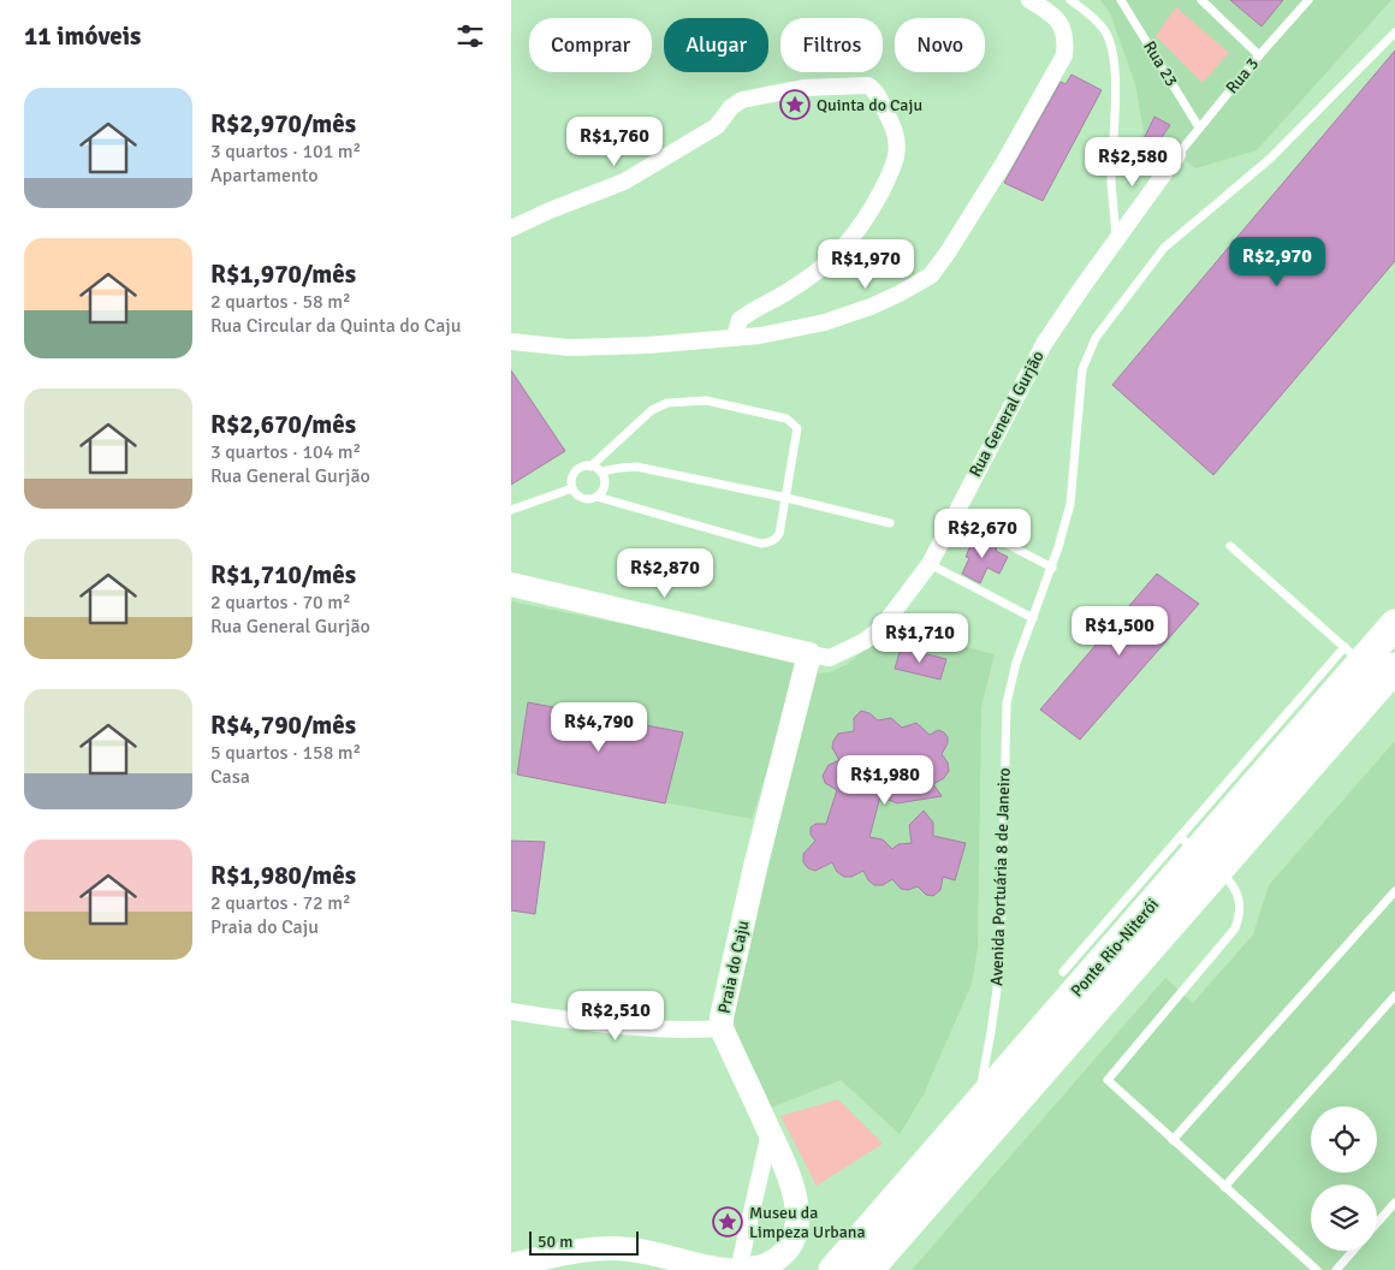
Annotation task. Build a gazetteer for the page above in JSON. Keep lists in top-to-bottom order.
{
  "streets": {
    "highway": ["Ponte Rio-Niterói"],
    "street": ["Rua General Gurjão", "Praia do Caju"],
    "lane": ["Rua 23", "Rua 3", "Avenida Portuária 8 de Janeiro"]
  },
  "crossings": [
    ["Rua 23", "Rua 3"],
    ["Rua 3", "Rua General Gurjão"],
    ["Rua General Gurjão", "Praia do Caju"]
  ],
  "places": {
    "place": ["Quinta do Caju", "Museu da Limpeza Urbana"]
  },
  "scale_bar": "50 m",
  "page": {
    "heading": "11 imóveis",
    "chip": [
      "Comprar",
      "Alugar",
      "Filtros",
      "Novo"
    ],
    "list": [
      {
        "name": "R$2,970/mês",
        "note": "3 quartos · 101 m² · Apartamento"
      },
      {
        "name": "R$1,970/mês",
        "note": "2 quartos · 58 m² · Rua Circular da Quinta do Caju"
      },
      {
        "name": "R$2,670/mês",
        "note": "3 quartos · 104 m² · Rua General Gurjão"
      },
      {
        "name": "R$1,710/mês",
        "note": "2 quartos · 70 m² · Rua General Gurjão"
      },
      {
        "name": "R$4,790/mês",
        "note": "5 quartos · 158 m² · Casa"
      },
      {
        "name": "R$1,980/mês",
        "note": "2 quartos · 72 m² · Praia do Caju"
      }
    ],
    "price": [
      "R$1,760",
      "R$2,580",
      "R$2,970",
      "R$1,970",
      "R$2,670",
      "R$2,870",
      "R$1,500",
      "R$1,710",
      "R$4,790",
      "R$1,980",
      "R$2,510"
    ],
    "scale": "50 m"
  }
}
